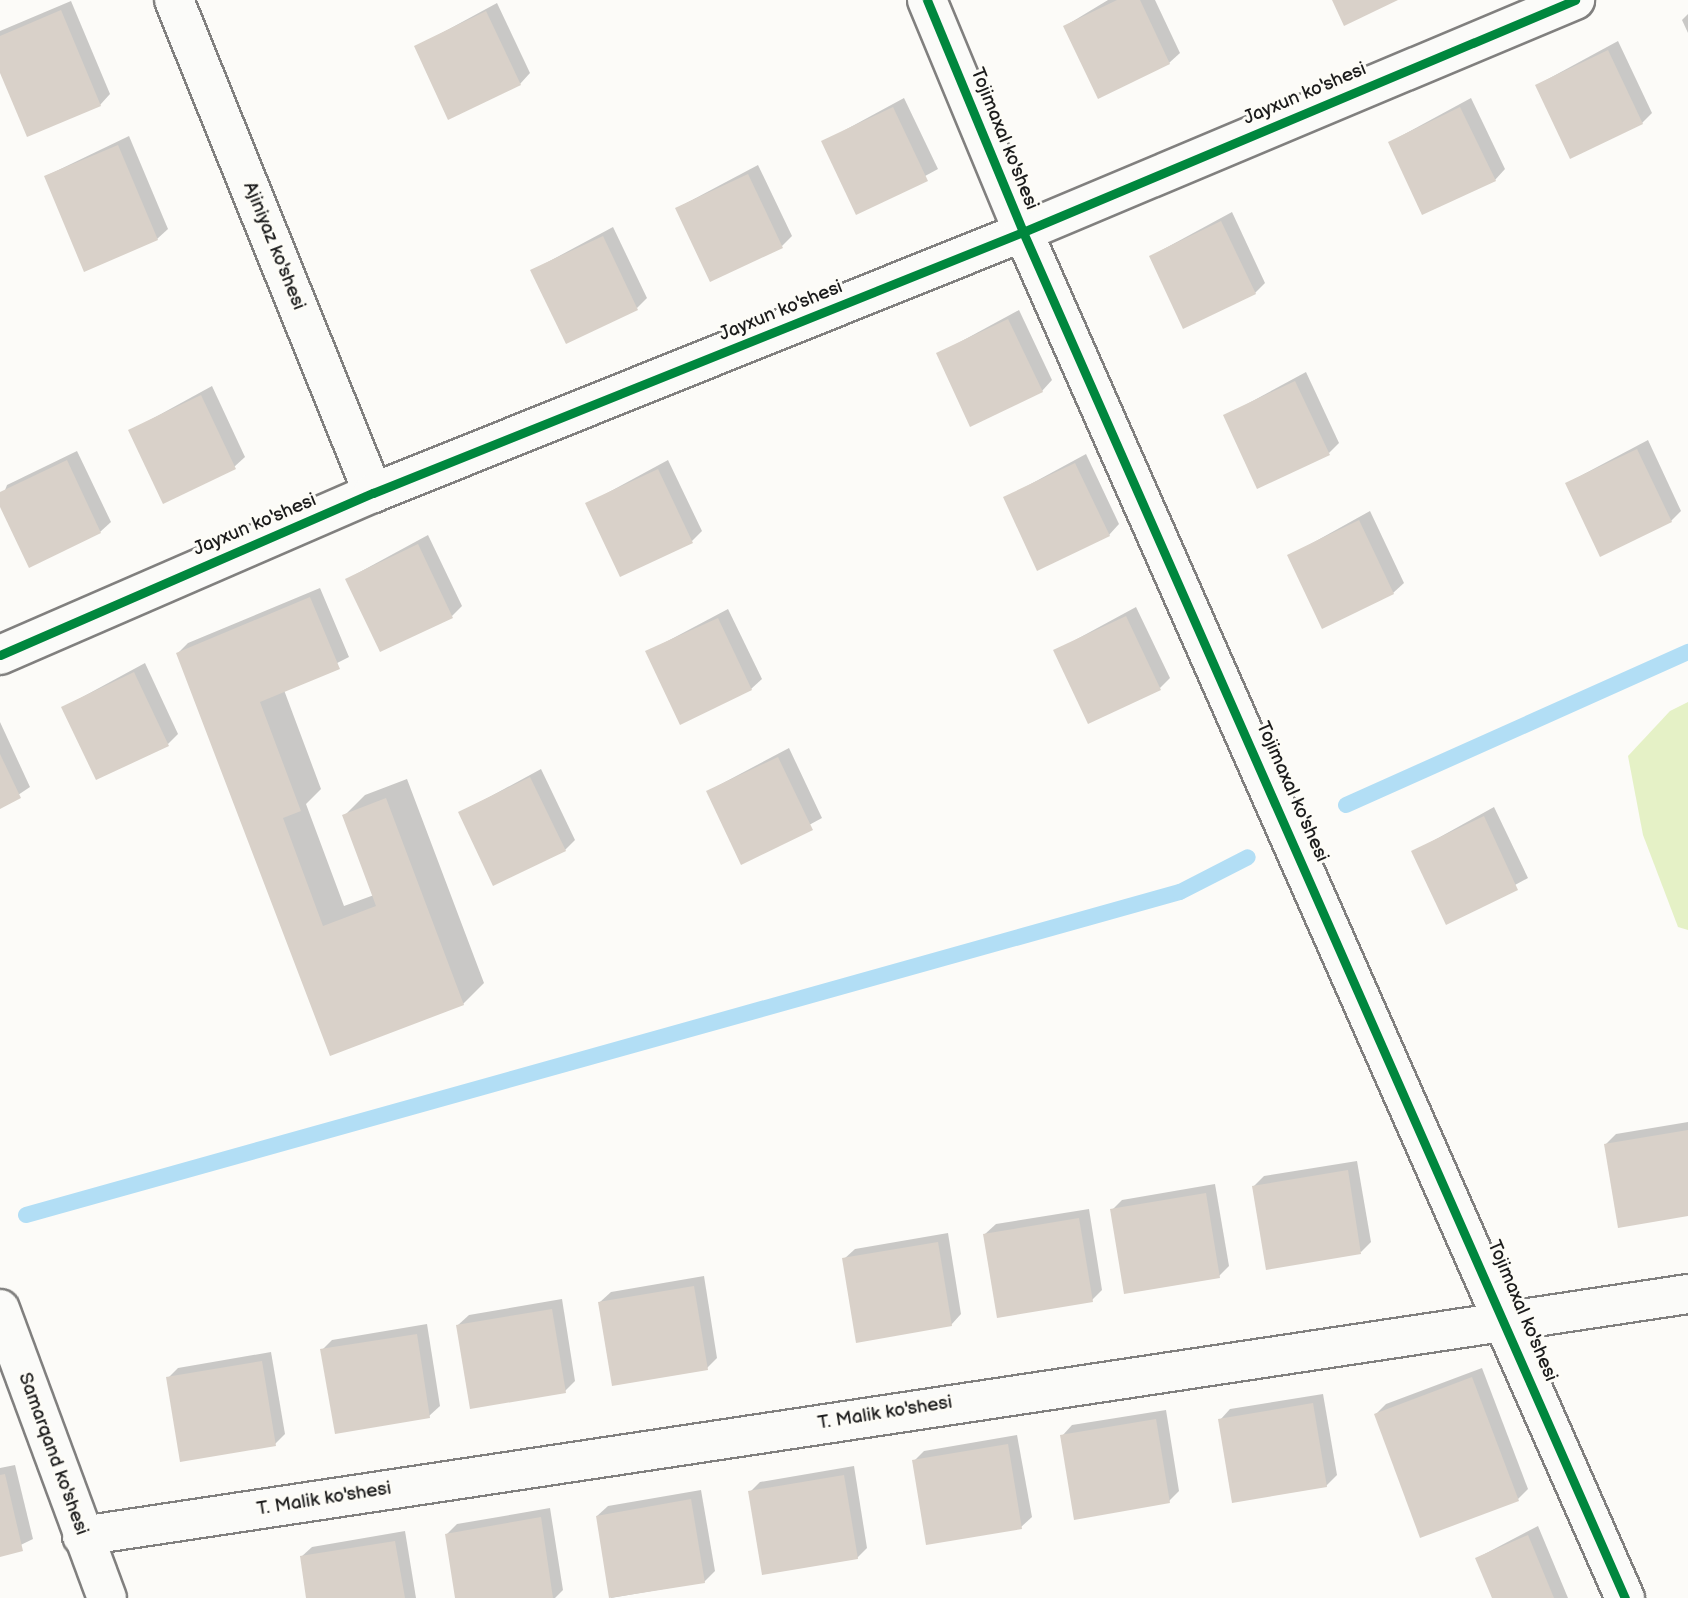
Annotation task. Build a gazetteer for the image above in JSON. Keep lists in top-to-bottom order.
{
  "streets": {
    "street": [
      "Jayxun ko'shesi",
      "Tojimaxal ko'shesi",
      "Ajiniyaz ko'shesi",
      "T. Malik ko'shesi",
      "Samarqand ko'shesi"
    ]
  },
  "crossings": [
    ["Jayxun ko'shesi", "Tojimaxal ko'shesi"],
    ["Jayxun ko'shesi", "Ajiniyaz ko'shesi"],
    ["Tojimaxal ko'shesi", "T. Malik ko'shesi"],
    ["T. Malik ko'shesi", "Samarqand ko'shesi"]
  ]
}
